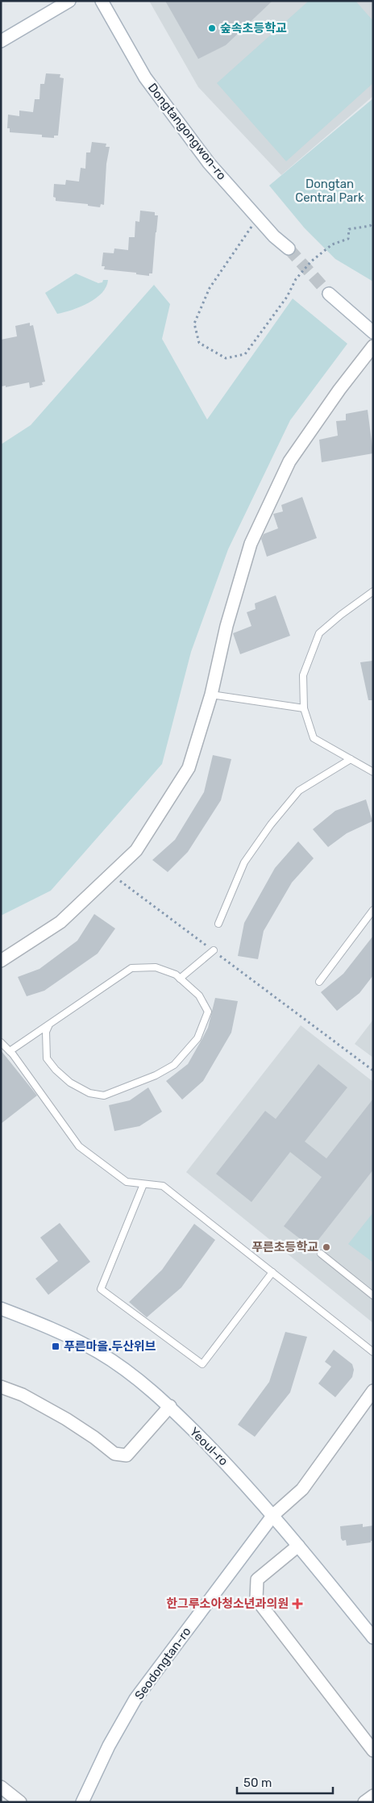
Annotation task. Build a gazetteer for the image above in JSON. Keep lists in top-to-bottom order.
{
  "streets": {
    "street": ["Dongtangongwon-ro", "Yeoul-ro", "Seodongtan-ro"]
  },
  "crossings": [
    ["Yeoul-ro", "Seodongtan-ro"]
  ],
  "parks": ["Dongtan Central Park"],
  "places": {
    "other": ["숲속초등학교", "푸른초등학교"],
    "transit": ["푸른마을.두산위브"],
    "health": ["한그루소아청소년과의원"]
  },
  "scale_bar": "50 m"
}
